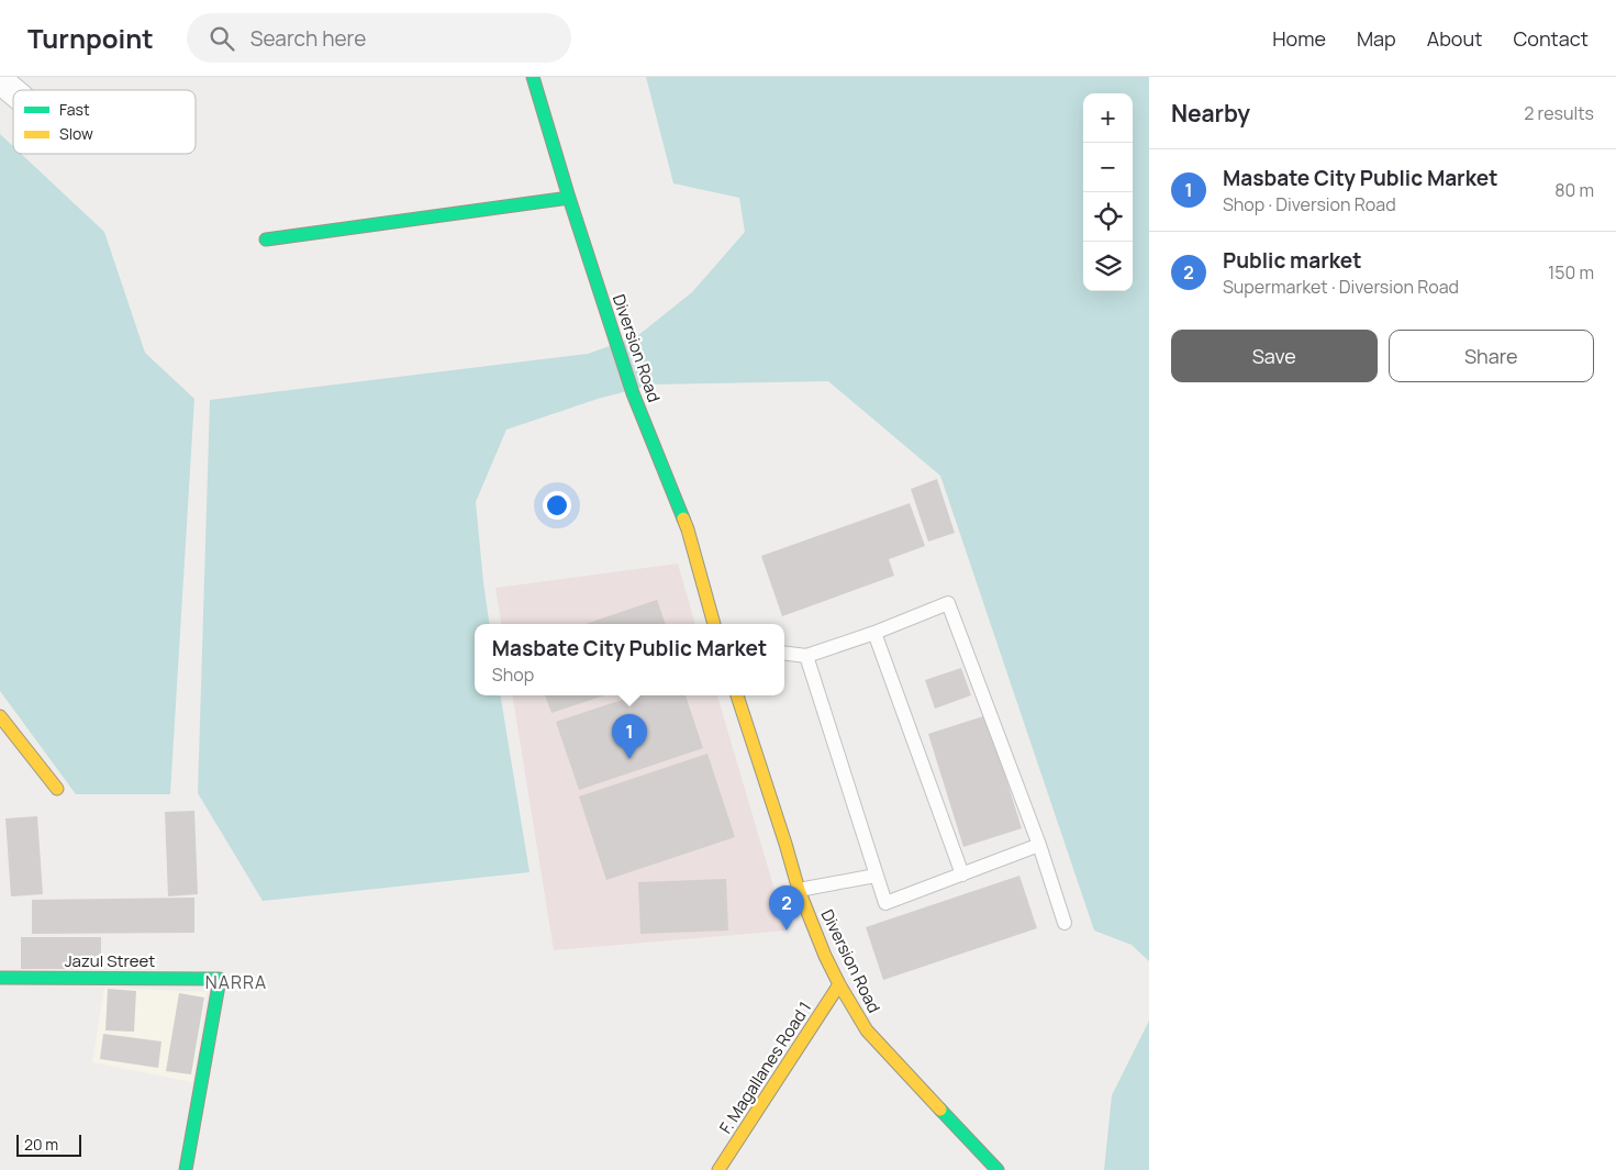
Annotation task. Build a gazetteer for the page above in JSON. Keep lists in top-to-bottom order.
{
  "streets": {
    "street": ["Diversion Road", "Jazul Street", "F. Magallanes Road 1"]
  },
  "crossings": [
    ["Diversion Road", "F. Magallanes Road 1"]
  ],
  "districts": ["NARRA"],
  "legend": ["Fast", "Slow"],
  "scale_bar": "20 m",
  "page": {
    "header": "Turnpoint",
    "search": "Search here",
    "nav": [
      "Home",
      "Map",
      "About",
      "Contact"
    ],
    "heading": ["Nearby", "2 results"],
    "map_buttons": ["+", "−"],
    "list": [
      {
        "mark": "1",
        "name": "Masbate City Public Market",
        "note": "Shop · Diversion Road",
        "value": "80 m"
      },
      {
        "mark": "2",
        "name": "Public market",
        "note": "Supermarket · Diversion Road",
        "value": "150 m"
      }
    ],
    "buttons": ["Save", "Share"],
    "popup": ["Masbate City Public Market", "Shop"],
    "pins": ["1", "2"],
    "scale": "20 m"
  }
}
